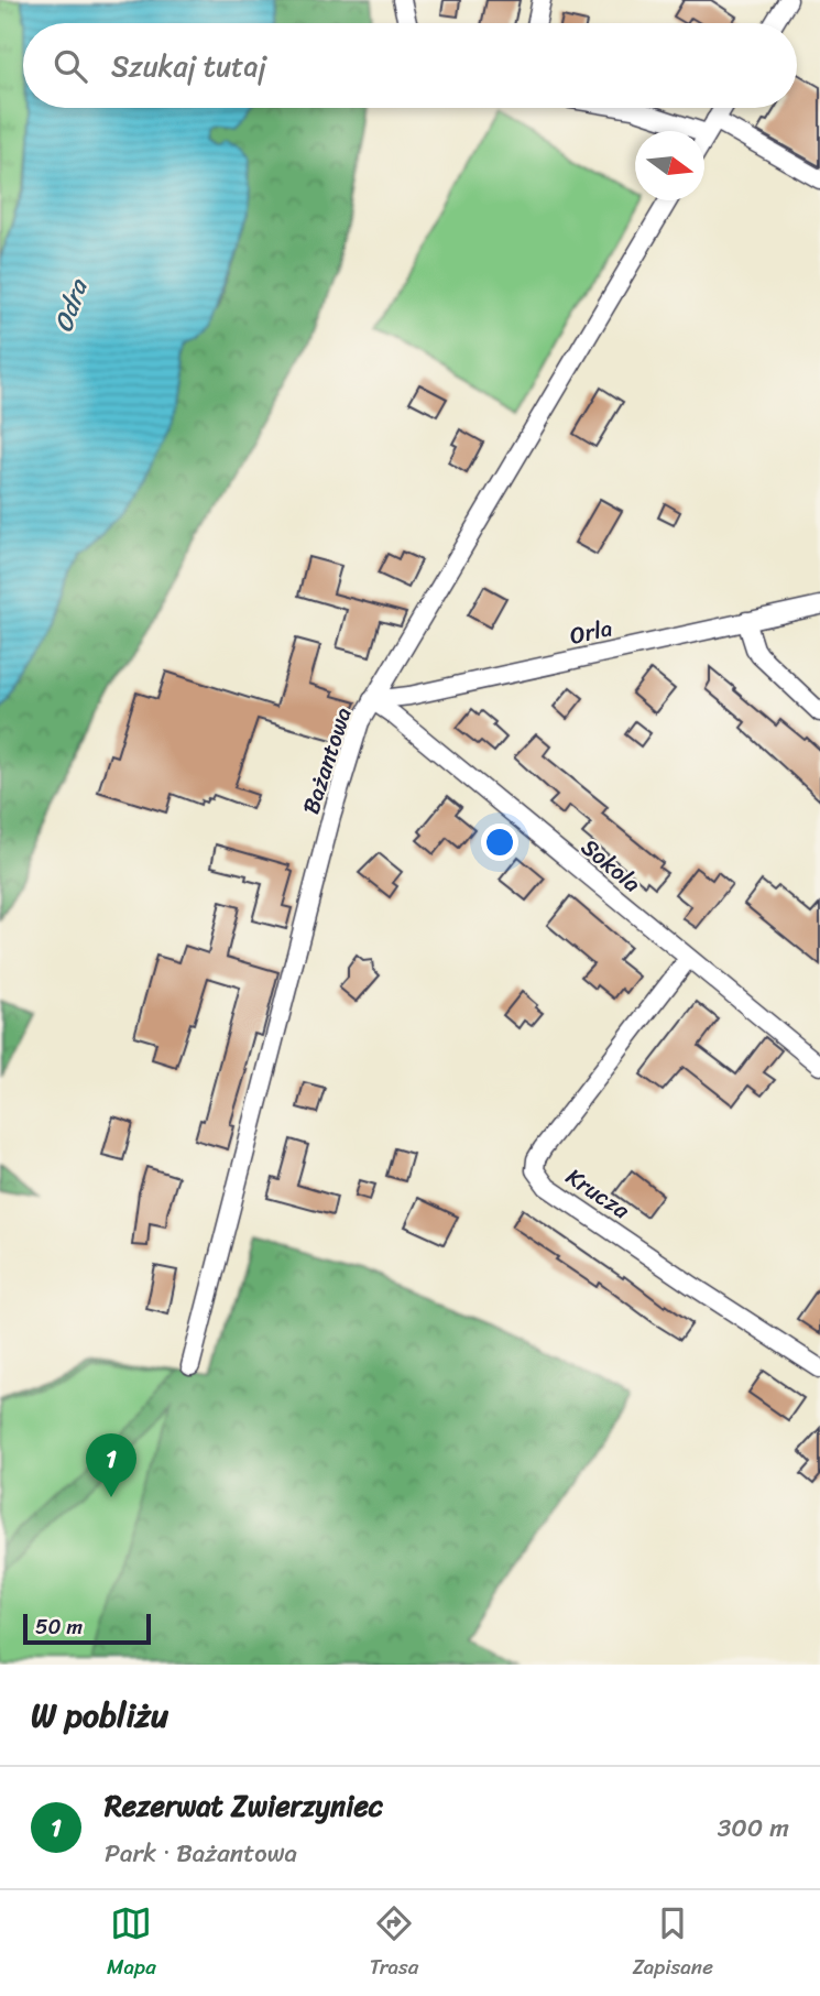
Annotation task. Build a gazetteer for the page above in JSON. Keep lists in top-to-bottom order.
{
  "streets": {
    "street": [
      "Orla",
      "Bażantowa",
      "Sokola",
      "Krucza"
    ]
  },
  "crossings": [
    ["Orla", "Bażantowa"],
    ["Orla", "Sokola"],
    ["Bażantowa", "Sokola"],
    ["Sokola", "Krucza"]
  ],
  "water": ["Odra"],
  "scale_bar": "50 m",
  "north": "right",
  "page": {
    "search": "Szukaj tutaj",
    "pins": "1",
    "scale": "50 m",
    "heading": "W pobliżu",
    "list": [
      {
        "mark": "1",
        "name": "Rezerwat Zwierzyniec",
        "note": "Park · Bażantowa",
        "value": "300 m"
      }
    ],
    "nav": ["Mapa", "Trasa", "Zapisane"]
  }
}
